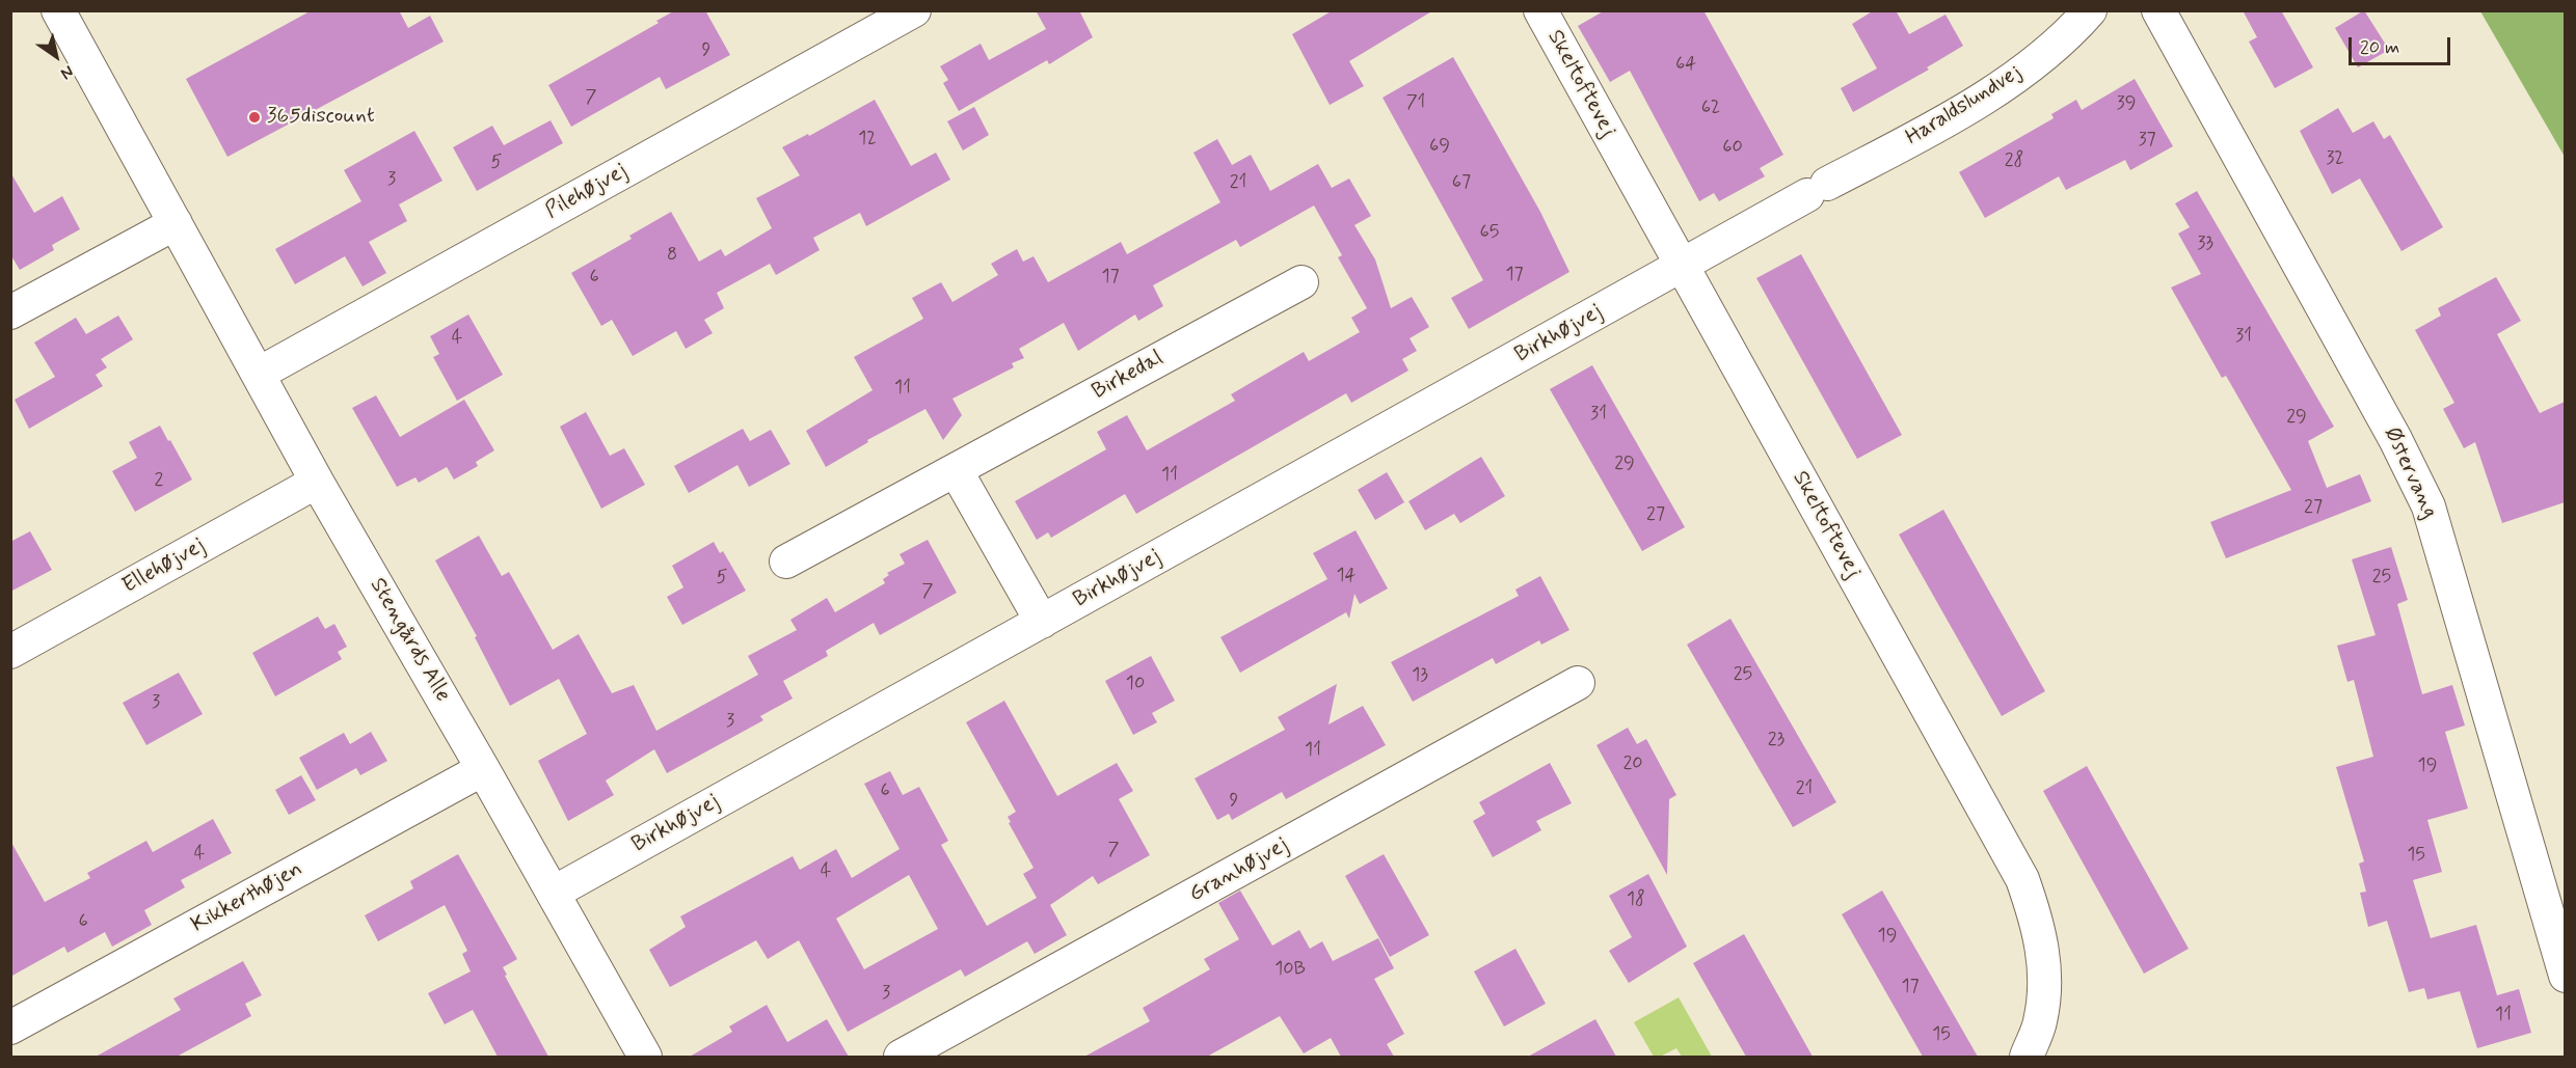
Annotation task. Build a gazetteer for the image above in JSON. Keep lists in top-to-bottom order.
{
  "streets": {
    "street": [
      "Skeltoftevej",
      "Haraldslundvej",
      "Pilehøjvej",
      "Birkhøjvej",
      "Birkedal",
      "Østervang",
      "Ellehøjvej",
      "Stengårds Alle",
      "Granhøjvej",
      "Kikkerthøjen"
    ]
  },
  "crossings": [
    ["Skeltoftevej", "Haraldslundvej"],
    ["Skeltoftevej", "Birkhøjvej"],
    ["Haraldslundvej", "Birkhøjvej"],
    ["Pilehøjvej", "Stengårds Alle"],
    ["Birkhøjvej", "Stengårds Alle"],
    ["Ellehøjvej", "Stengårds Alle"],
    ["Stengårds Alle", "Kikkerthøjen"]
  ],
  "places": ["365discount"],
  "house_numbers": [
    "9",
    "64",
    "7",
    "71",
    "39",
    "62",
    "12",
    "37",
    "69",
    "60",
    "32",
    "28",
    "5",
    "3",
    "21",
    "67",
    "65",
    "33",
    "8",
    "17",
    "6",
    "17",
    "31",
    "4",
    "11",
    "31",
    "29",
    "29",
    "11",
    "2",
    "27",
    "27",
    "14",
    "25",
    "5",
    "7",
    "25",
    "13",
    "10",
    "3",
    "3",
    "23",
    "11",
    "20",
    "19",
    "21",
    "6",
    "9",
    "7",
    "4",
    "15",
    "4",
    "18",
    "6",
    "19",
    "10B",
    "17",
    "3",
    "11",
    "15"
  ],
  "scale_bar": "20 m",
  "north": "bottom right"
}
